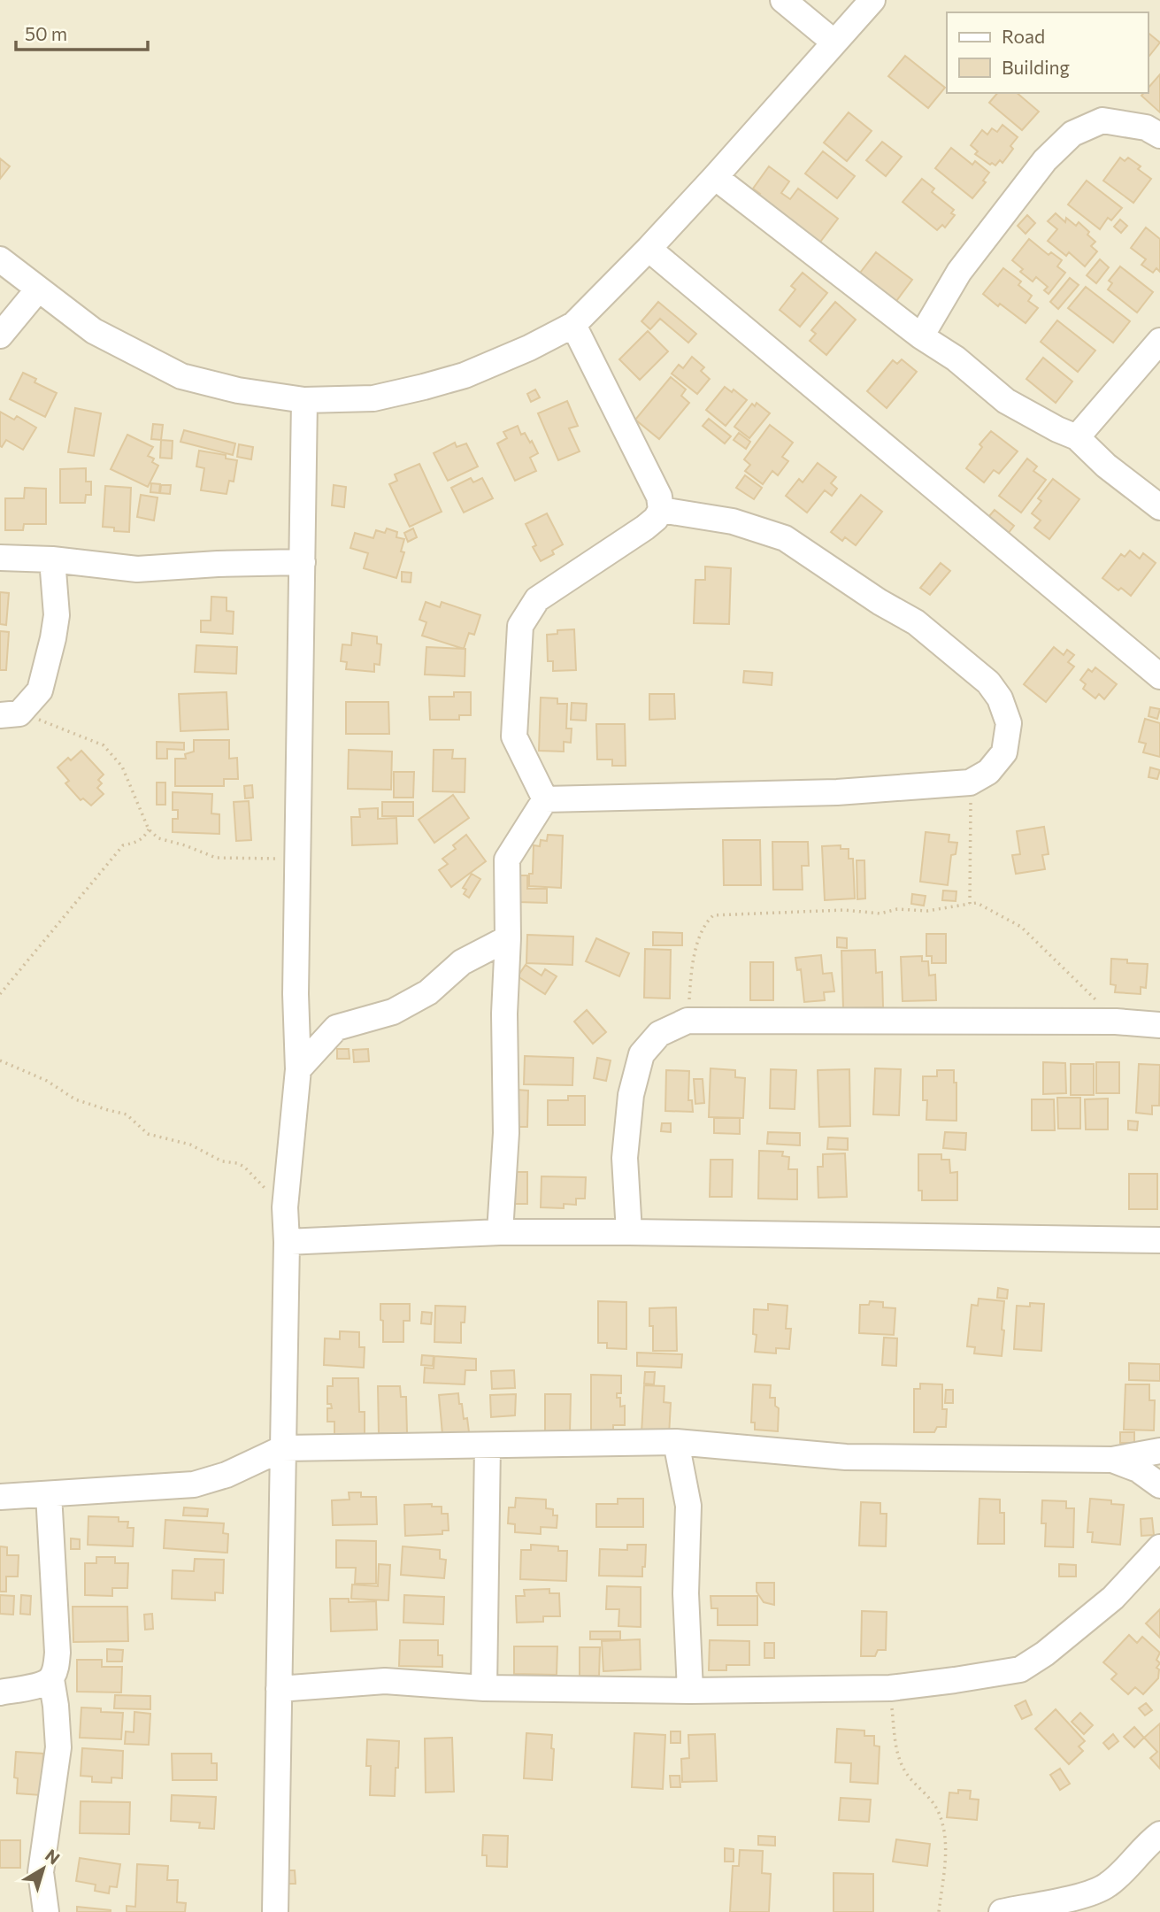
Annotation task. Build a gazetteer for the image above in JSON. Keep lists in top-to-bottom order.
{
  "legend": ["Road", "Building"],
  "scale_bar": "50 m",
  "north": "top right"
}
